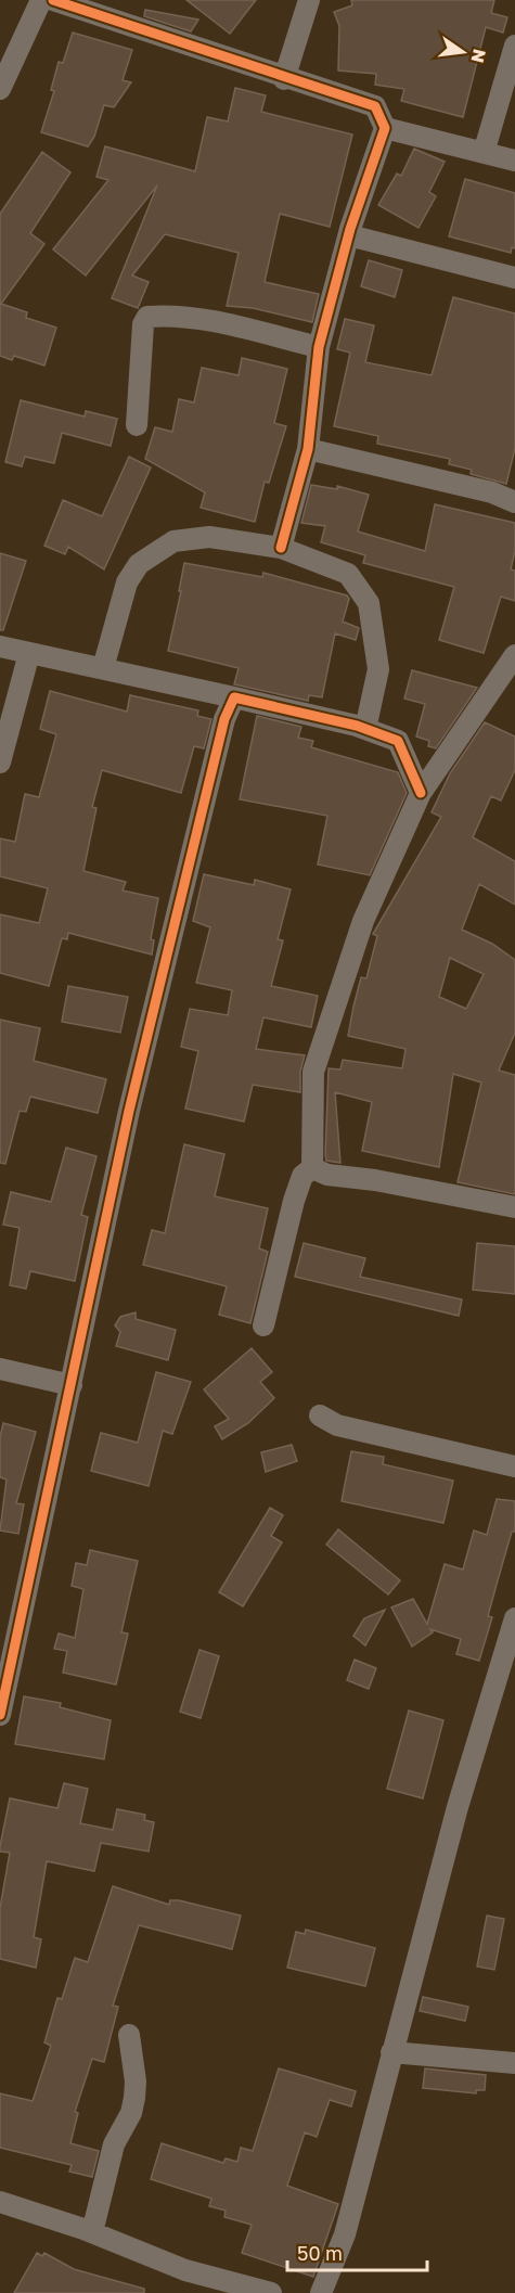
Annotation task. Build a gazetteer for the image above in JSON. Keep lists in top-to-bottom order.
{
  "scale_bar": "50 m",
  "north": "right"
}
